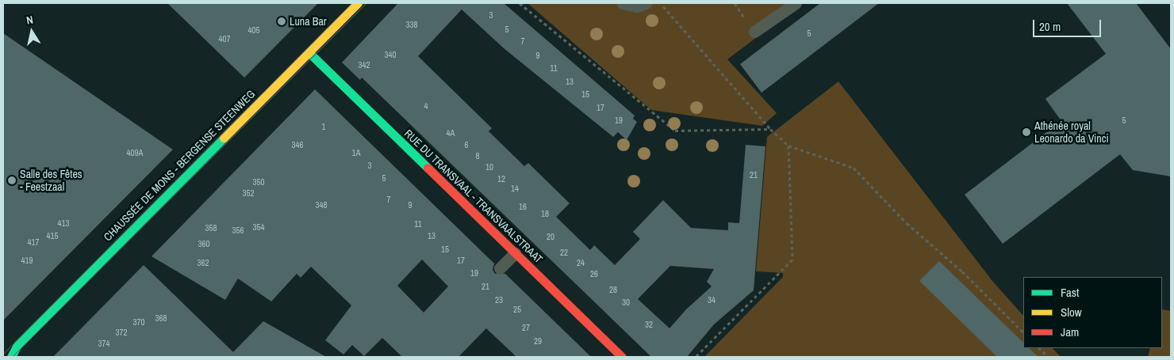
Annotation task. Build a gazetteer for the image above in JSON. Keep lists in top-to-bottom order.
{
  "streets": {
    "main road": ["CHAUSSÉE DE MONS - BERGENSE STEENWEG", "RUE DU TRANSVAAL - TRANSVAALSTRAAT"]
  },
  "crossings": [
    ["CHAUSSÉE DE MONS - BERGENSE STEENWEG", "RUE DU TRANSVAAL - TRANSVAALSTRAAT"]
  ],
  "places": ["Luna Bar", "Athénée royal Leonardo da Vinci", "Salle des Fêtes - Feestzaal"],
  "house_numbers": [
    "3",
    "338",
    "5",
    "405",
    "5",
    "407",
    "7",
    "340",
    "9",
    "342",
    "11",
    "13",
    "15",
    "4",
    "17",
    "19",
    "5",
    "1",
    "4A",
    "346",
    "6",
    "409A",
    "1A",
    "8",
    "3",
    "10",
    "21",
    "5",
    "12",
    "350",
    "14",
    "352",
    "7",
    "348",
    "9",
    "16",
    "18",
    "413",
    "11",
    "354",
    "358",
    "356",
    "415",
    "13",
    "20",
    "417",
    "360",
    "15",
    "22",
    "419",
    "17",
    "362",
    "24",
    "19",
    "26",
    "21",
    "28",
    "23",
    "34",
    "30",
    "25",
    "368",
    "370",
    "32",
    "27",
    "372",
    "29",
    "374"
  ],
  "legend": ["Fast", "Slow", "Jam"],
  "scale_bar": "20 m",
  "north": "top"
}
